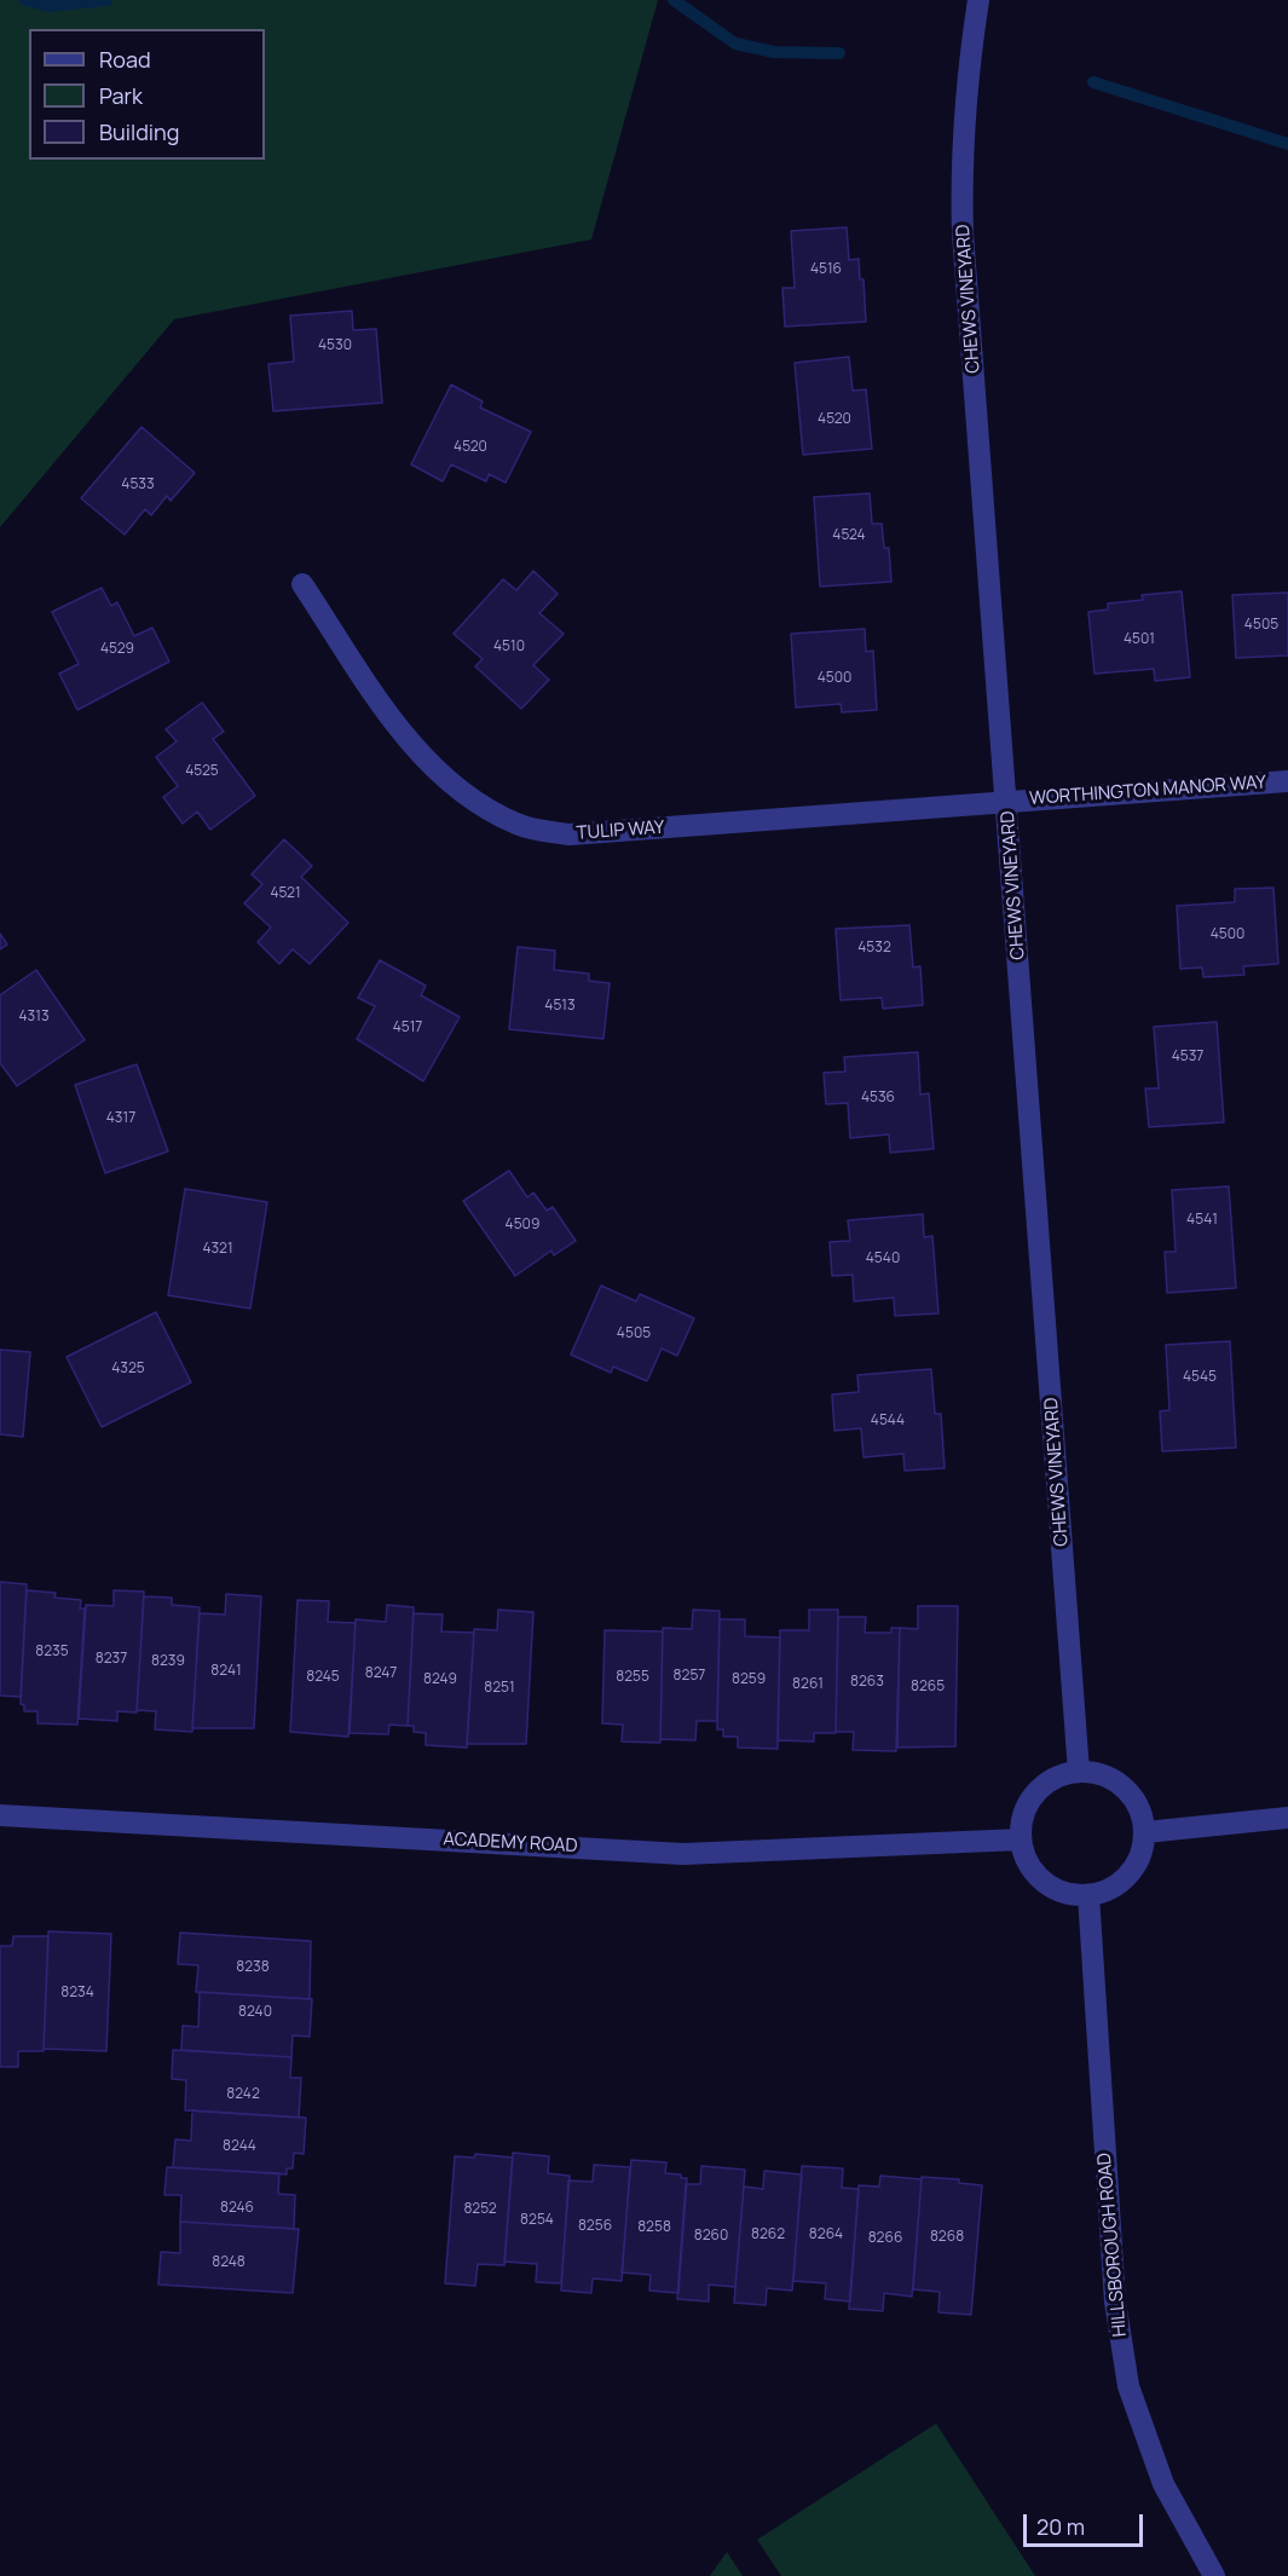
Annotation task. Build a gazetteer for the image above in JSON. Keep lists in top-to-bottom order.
{
  "streets": {
    "street": [
      "CHEWS VINEYARD",
      "WORTHINGTON MANOR WAY",
      "TULIP WAY",
      "ACADEMY ROAD",
      "HILLSBOROUGH ROAD"
    ]
  },
  "crossings": [
    ["CHEWS VINEYARD", "WORTHINGTON MANOR WAY"],
    ["CHEWS VINEYARD", "TULIP WAY"],
    ["CHEWS VINEYARD", "ACADEMY ROAD"],
    ["CHEWS VINEYARD", "HILLSBOROUGH ROAD"],
    ["WORTHINGTON MANOR WAY", "TULIP WAY"],
    ["ACADEMY ROAD", "HILLSBOROUGH ROAD"]
  ],
  "house_numbers": [
    "4516",
    "4530",
    "4520",
    "4520",
    "4533",
    "4524",
    "4505",
    "4501",
    "4510",
    "4529",
    "4500",
    "4525",
    "4521",
    "4500",
    "4532",
    "4513",
    "4313",
    "4517",
    "4537",
    "4536",
    "4317",
    "4541",
    "4509",
    "4321",
    "4540",
    "4505",
    "4325",
    "4545",
    "4544",
    "8235",
    "8237",
    "8239",
    "8241",
    "8247",
    "8257",
    "8245",
    "8255",
    "8249",
    "8259",
    "8263",
    "8261",
    "8265",
    "8251",
    "8238",
    "8234",
    "8240",
    "8242",
    "8244",
    "8246",
    "8252",
    "8254",
    "8256",
    "8258",
    "8262",
    "8264",
    "8260",
    "8268",
    "8266",
    "8248"
  ],
  "legend": ["Road", "Park", "Building"],
  "scale_bar": "20 m"
}
